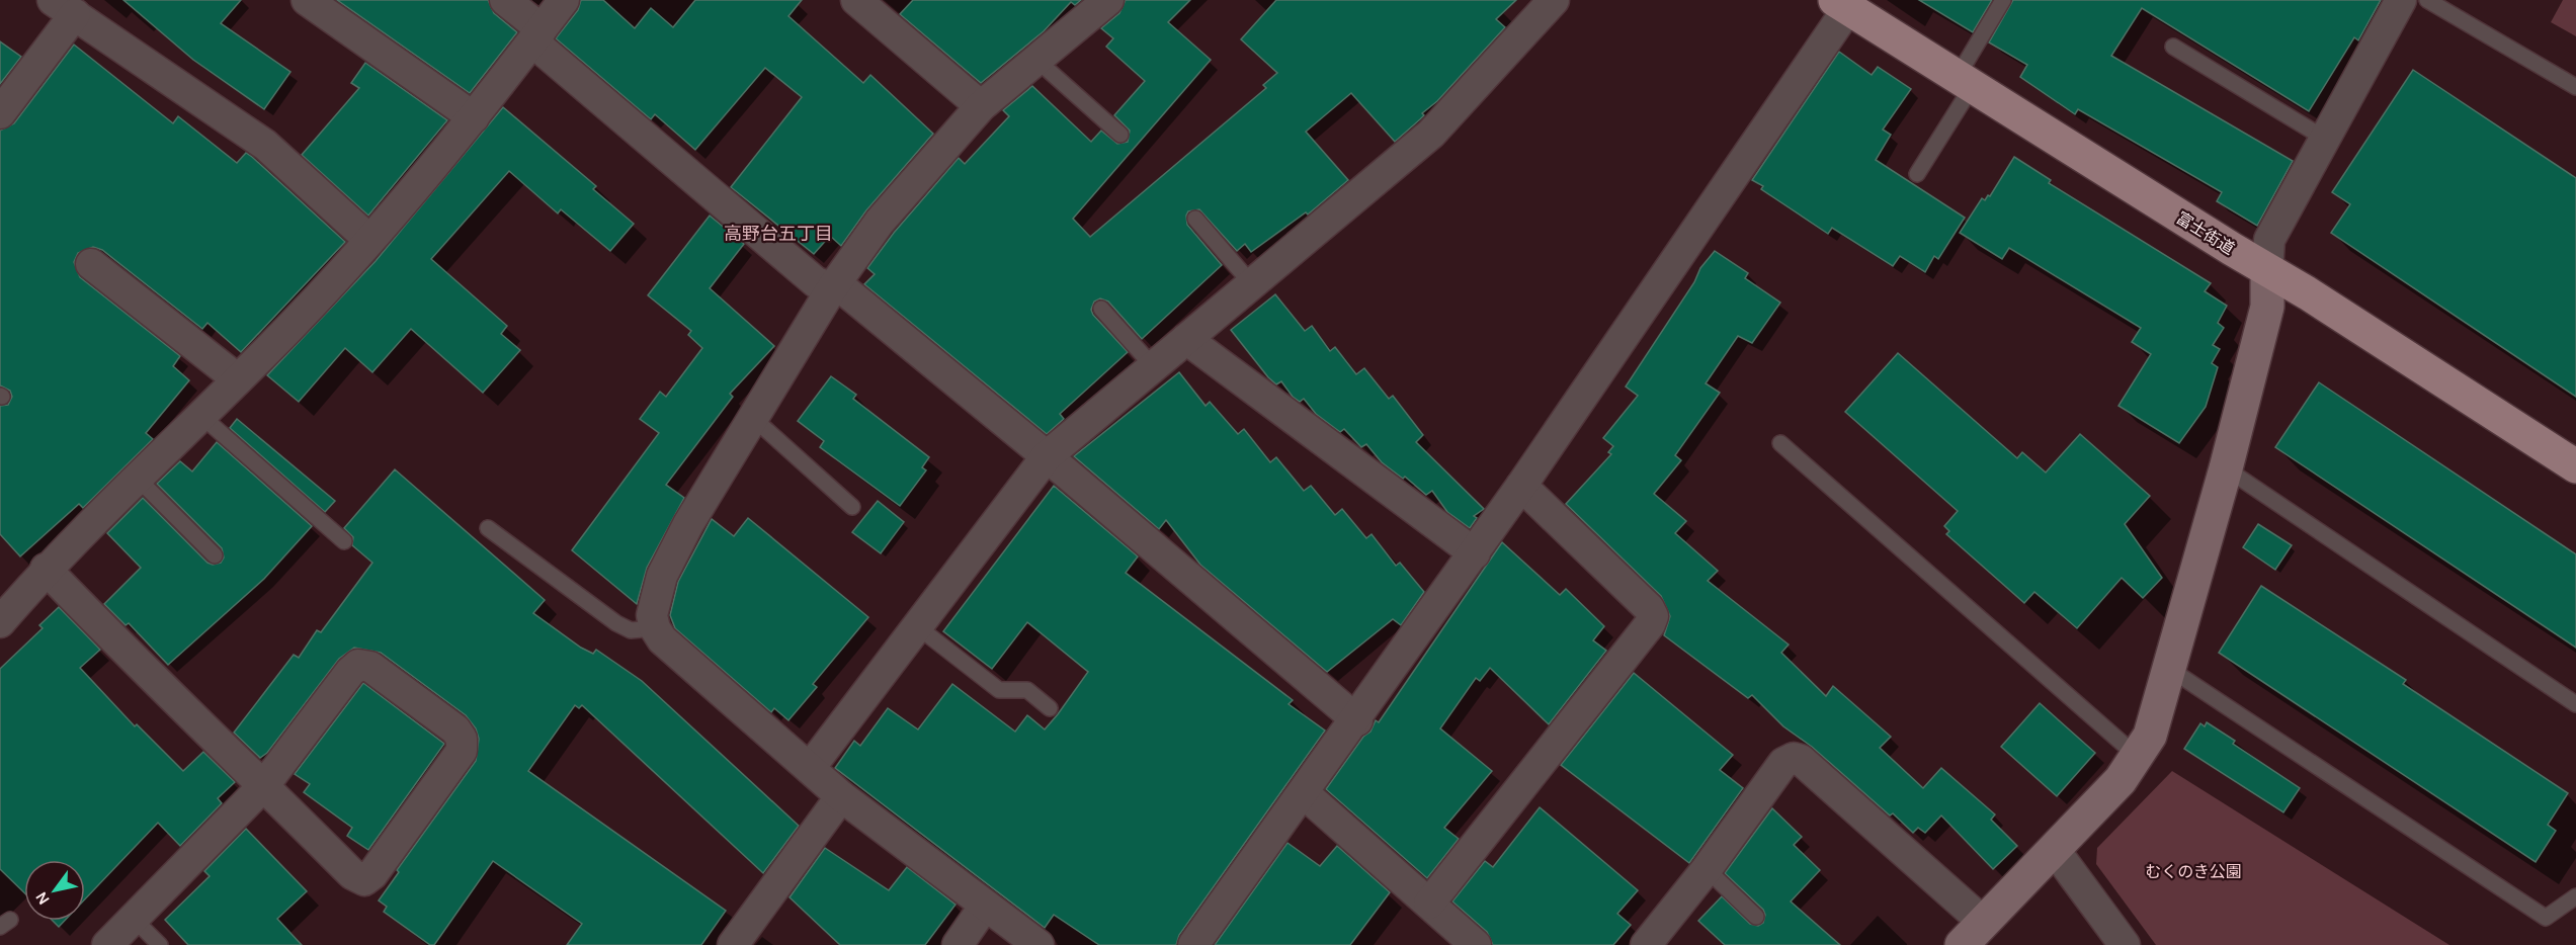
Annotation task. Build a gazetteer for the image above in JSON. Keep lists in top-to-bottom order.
{
  "streets": {
    "main road": ["富士街道"]
  },
  "districts": ["高野台五丁目"],
  "parks": ["むくのき公園"],
  "north": "bottom left"
}
